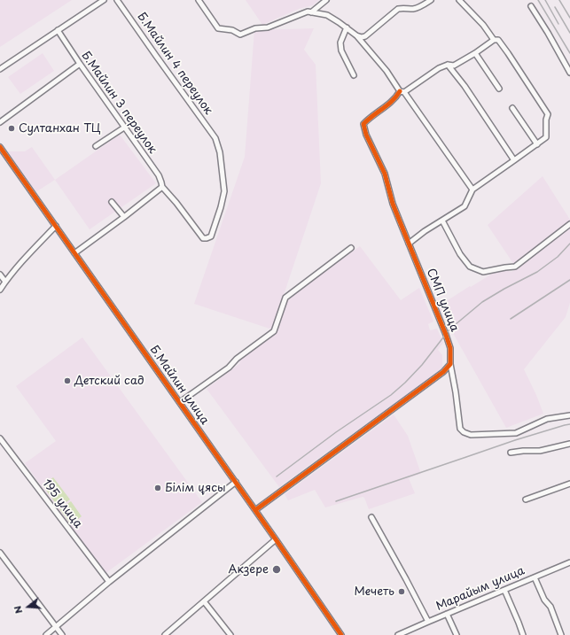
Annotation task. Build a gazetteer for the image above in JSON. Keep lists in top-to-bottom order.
{
  "streets": {
    "street": [
      "Б.Майлин 4 переулок",
      "Б.Майлин 3 переулок",
      "СМП улица",
      "Б.Майлин улица",
      "195 улица",
      "Марайым улица"
    ]
  },
  "crossings": [
    ["Б.Майлин 4 переулок", "Б.Майлин 3 переулок"]
  ],
  "places": [
    "Султанхан ТЦ",
    "Детский сад",
    "Білім ұясы",
    "Акзере",
    "Мечеть"
  ],
  "north": "left"
}
